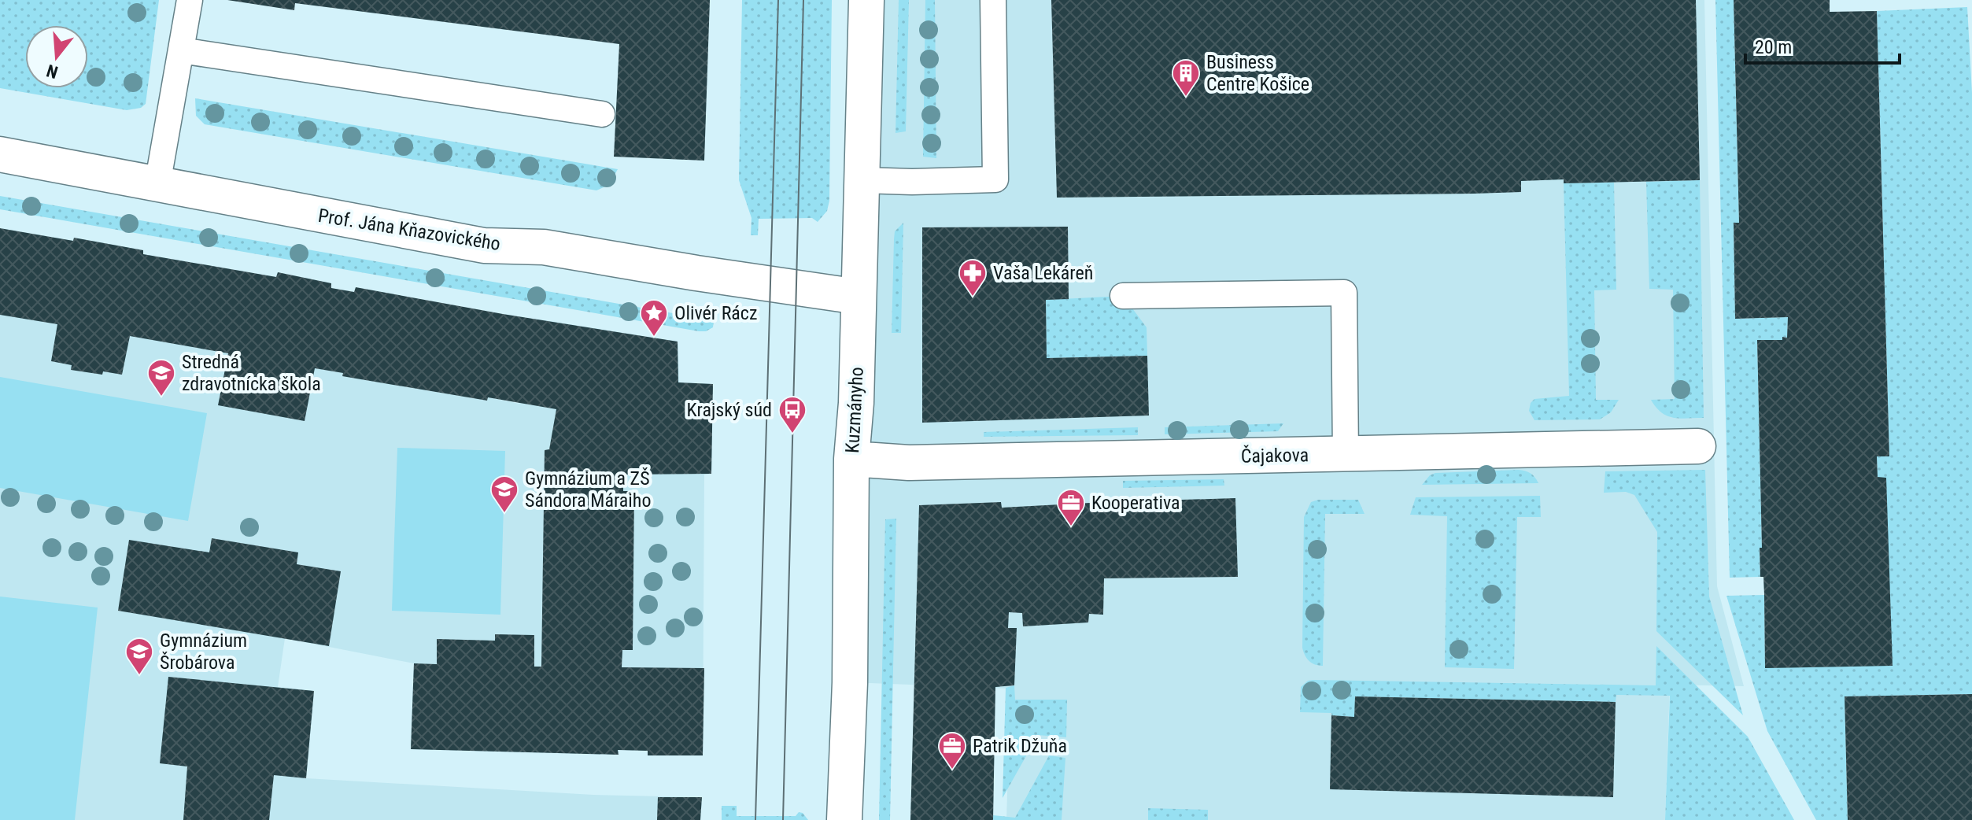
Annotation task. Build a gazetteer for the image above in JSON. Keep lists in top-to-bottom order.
{
  "streets": {
    "street": ["Prof. Jána Kňazovického", "Kuzmányho", "Čajakova"]
  },
  "crossings": [
    ["Prof. Jána Kňazovického", "Kuzmányho"],
    ["Kuzmányho", "Čajakova"]
  ],
  "places": {
    "building": ["Business Centre Košice"],
    "pharmacy": ["Vaša Lekáreň"],
    "place": ["Olivér Rácz"],
    "school or university": ["Stredná zdravotnícka škola", "Gymnázium a ZŠ Sándora Máraiho", "Gymnázium Šrobárova"],
    "bus stop": ["Krajský súd"],
    "office": ["Kooperativa", "Patrik Džuňa"]
  },
  "scale_bar": "20 m",
  "north": "bottom"
}
